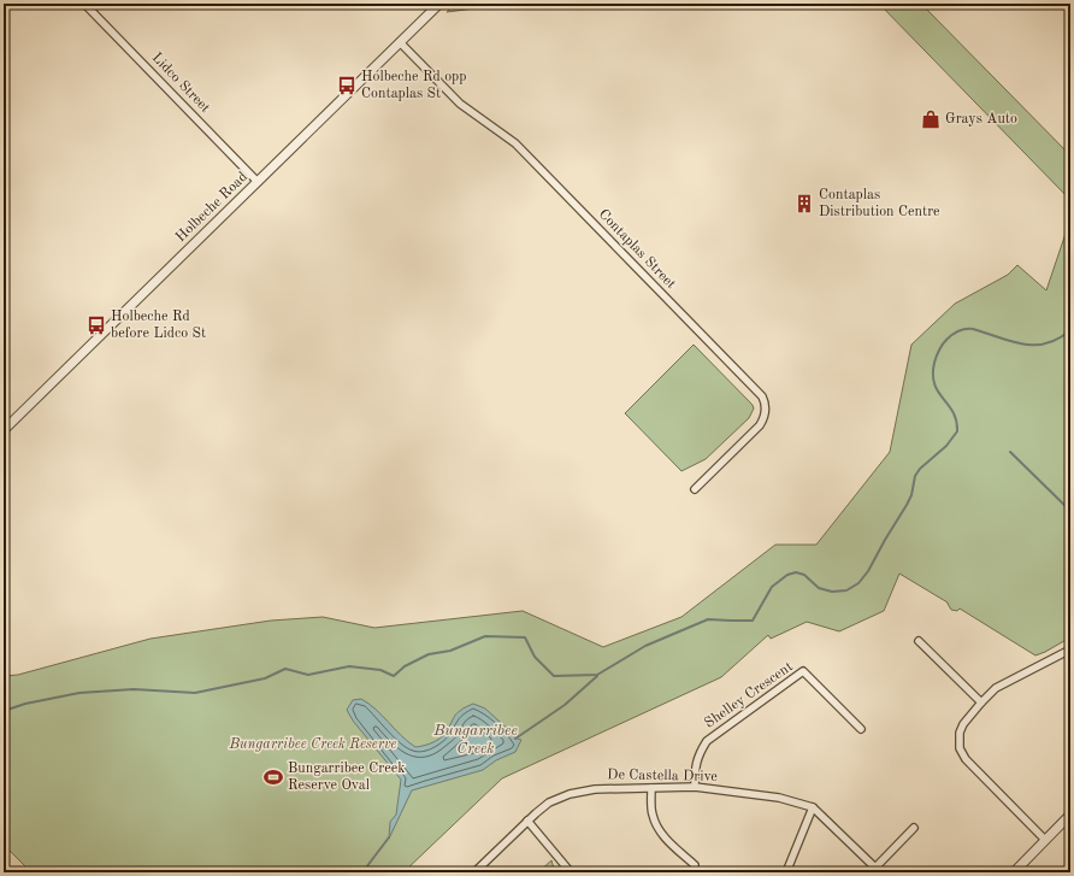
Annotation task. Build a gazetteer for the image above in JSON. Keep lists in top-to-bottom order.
{
  "streets": {
    "street": [
      "Lidco Street",
      "Holbeche Road",
      "Contaplas Street",
      "Shelley Crescent",
      "De Castella Drive"
    ]
  },
  "crossings": [
    ["Lidco Street", "Holbeche Road"],
    ["Holbeche Road", "Contaplas Street"],
    ["Shelley Crescent", "De Castella Drive"]
  ],
  "water": ["Bungarribee Creek"],
  "parks": ["Bungarribee Creek Reserve"],
  "places": {
    "bus stop": ["Holbeche Rd opp Contaplas St", "Holbeche Rd before Lidco St"],
    "shop": ["Grays Auto"],
    "building": ["Contaplas Distribution Centre"],
    "sports": ["Bungarribee Creek Reserve Oval"]
  }
}
